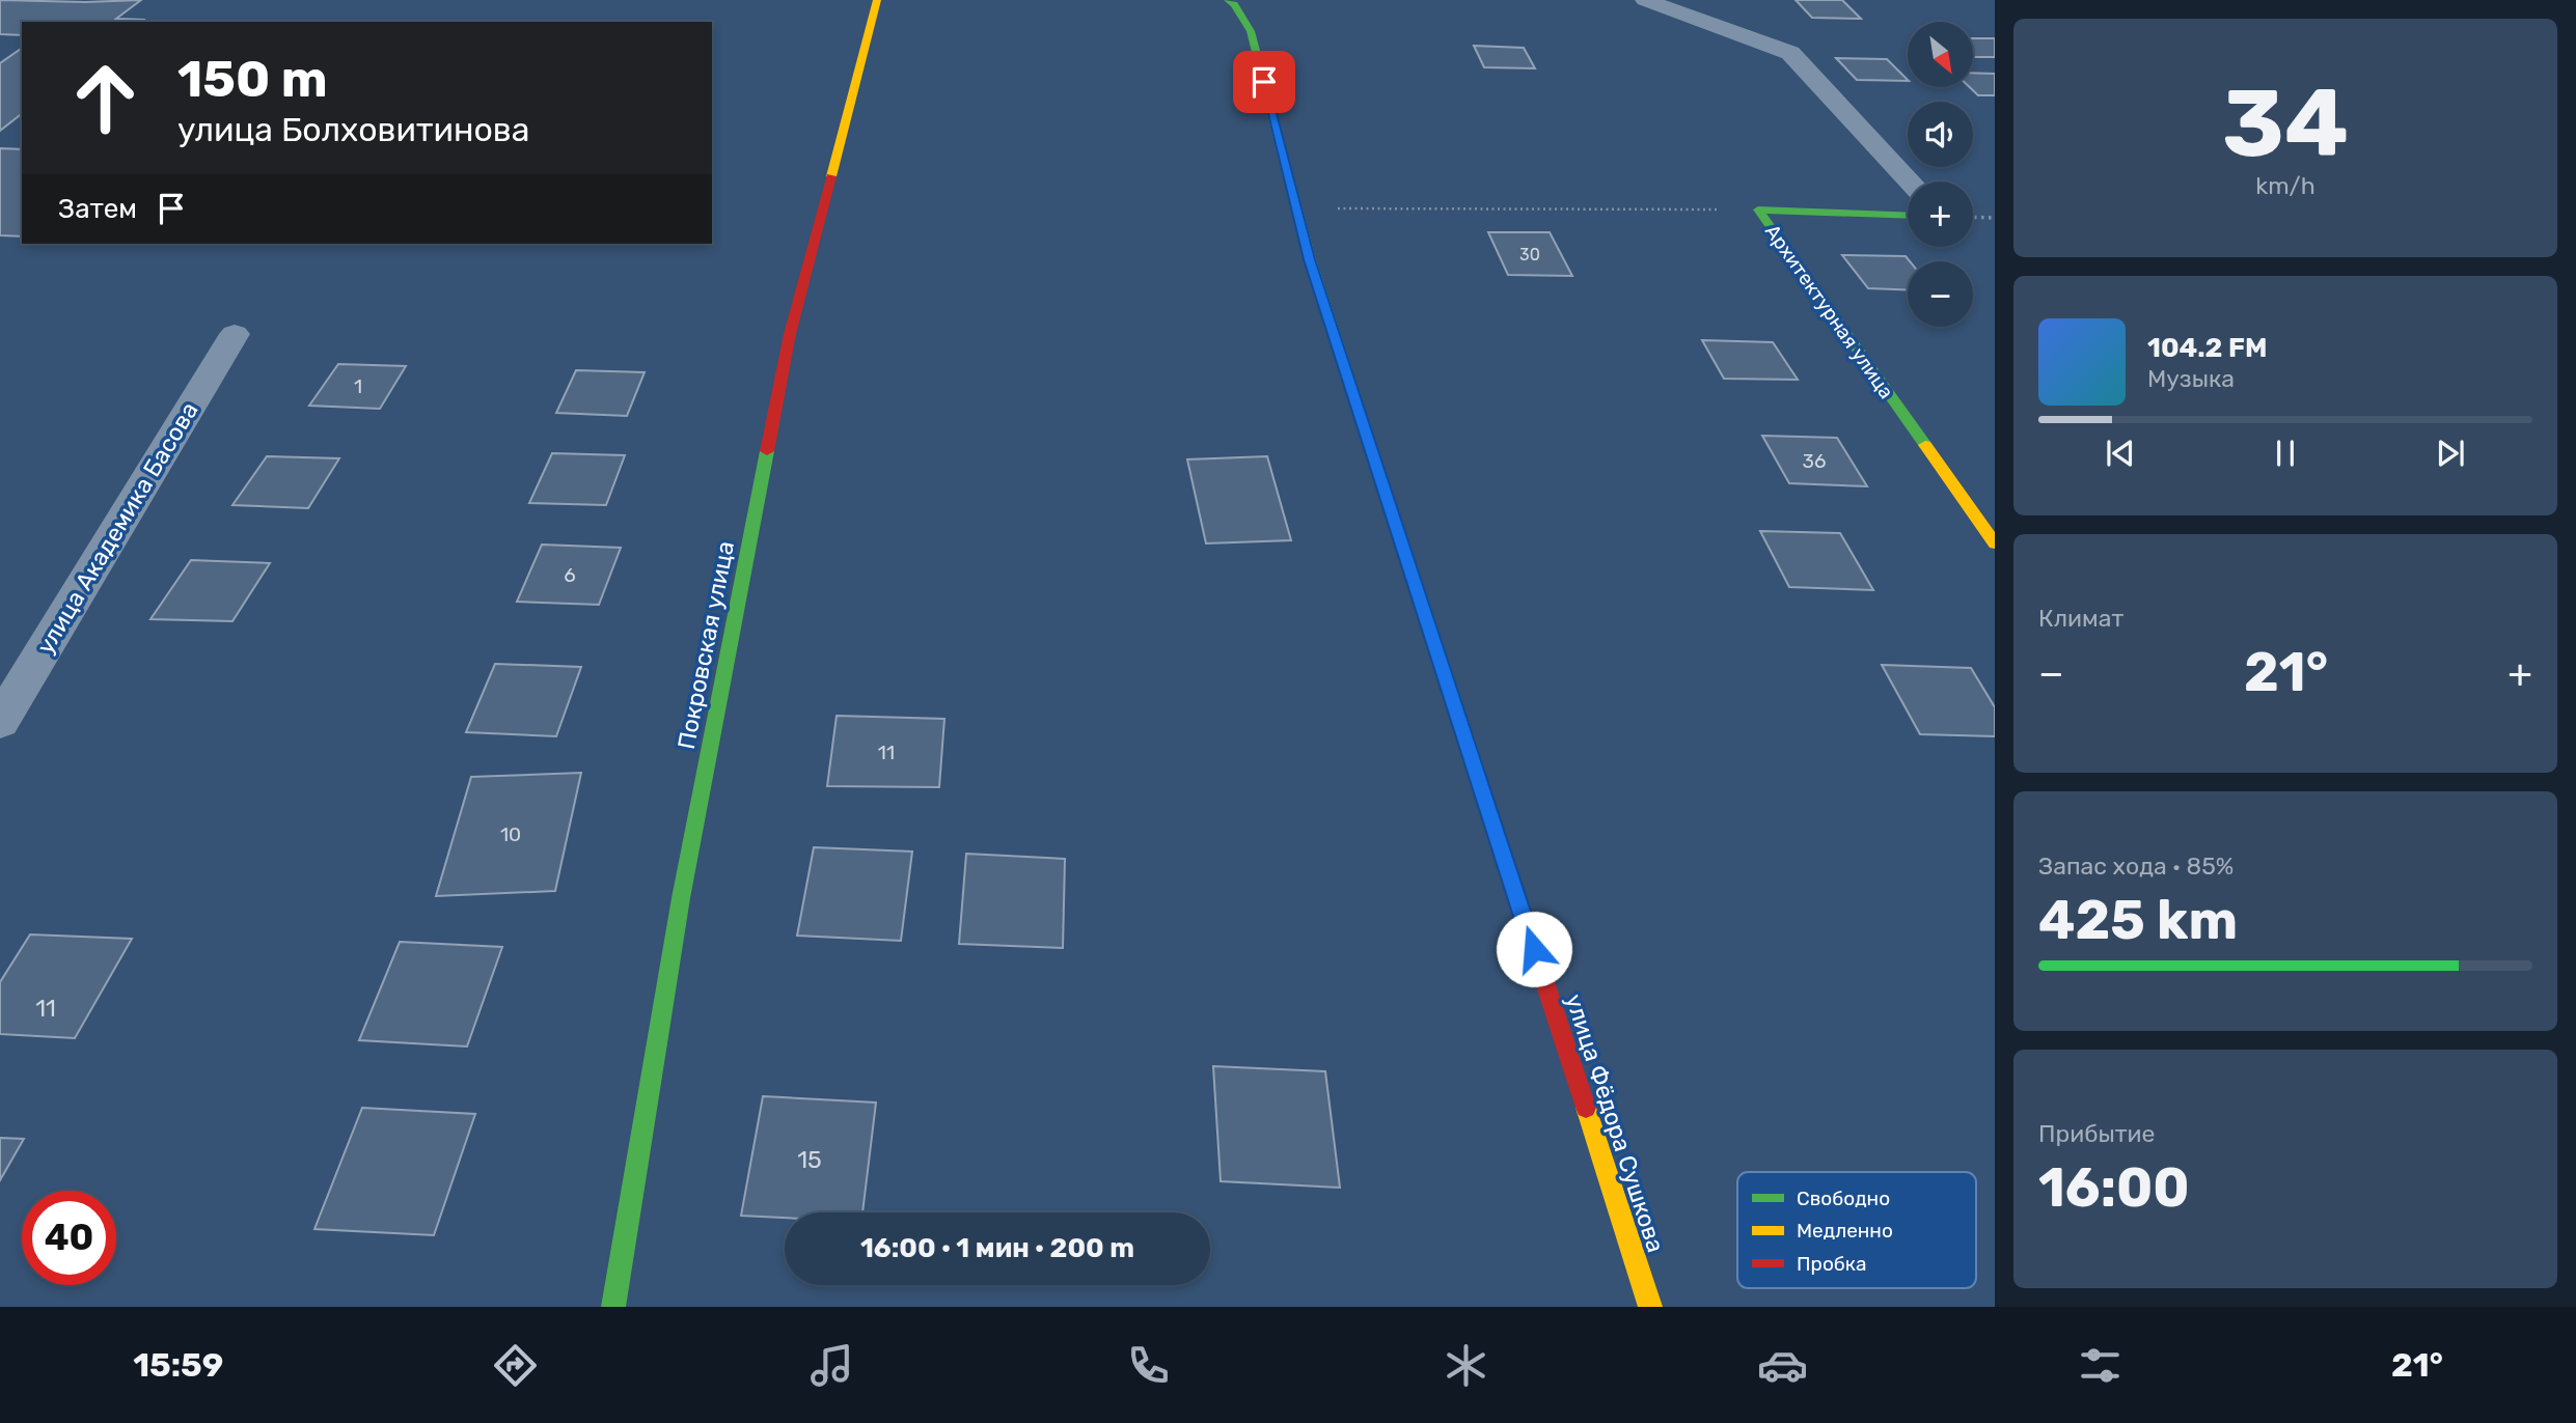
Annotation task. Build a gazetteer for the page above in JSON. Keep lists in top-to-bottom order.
{
  "streets": {
    "street": [
      "Архитектурная улица",
      "улица Академика Басова",
      "Покровская улица",
      "улица Фёдора Сушкова"
    ]
  },
  "house_numbers": [
    "30",
    "1",
    "36",
    "6",
    "11",
    "10",
    "11",
    "15"
  ],
  "legend": ["Свободно", "Медленно", "Пробка"],
  "north": "bottom right",
  "page": {
    "tile": [
      ["34", "km/h"],
      "Климат",
      ["Запас хода · 85%", "425 km"],
      ["Прибытие", "16:00"]
    ],
    "map_buttons": ["+", "−"],
    "turn": ["150 m", "улица Болховитинова"],
    "then": "Затем",
    "song": ["104.2 FM", "Музыка"],
    "heat": ["−", "21°", "+"],
    "limit": "40",
    "trip": "16:00 · 1 мин · 200 m",
    "tabs": ["15:59", "21°"]
  }
}
